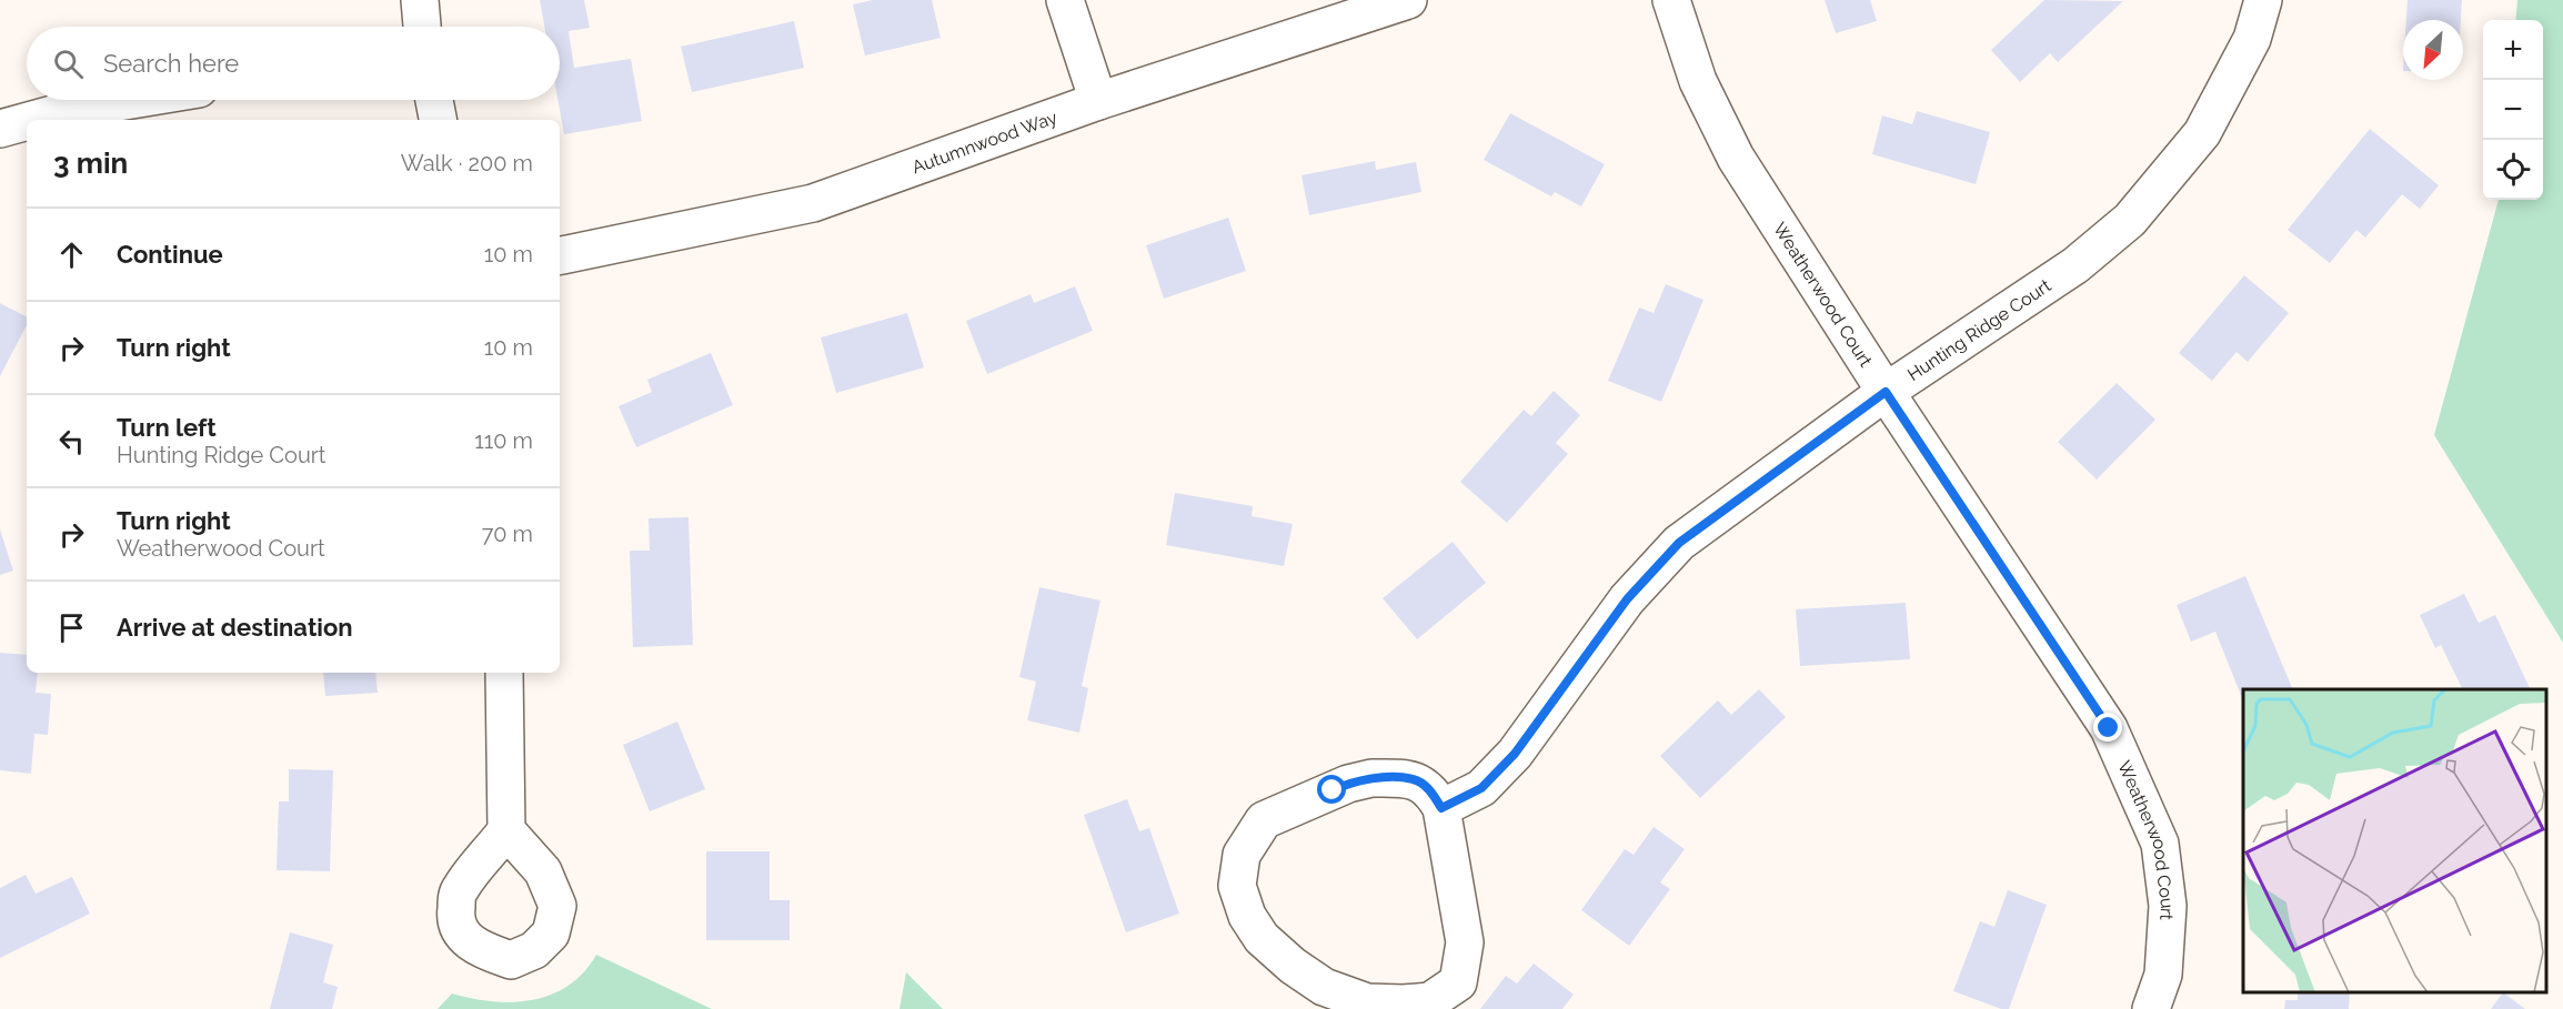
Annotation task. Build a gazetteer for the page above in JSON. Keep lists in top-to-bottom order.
{
  "streets": {
    "street": ["Autumnwood Way", "Weatherwood Court", "Hunting Ridge Court"]
  },
  "crossings": [
    ["Weatherwood Court", "Hunting Ridge Court"]
  ],
  "north": "bottom left",
  "page": {
    "map_buttons": ["+", "−"],
    "search": "Search here",
    "heading": ["3 min", "Walk · 200 m"],
    "list": [
      ["Continue", "10 m"],
      ["Turn right", "10 m"],
      ["Turn left", "Hunting Ridge Court", "110 m"],
      ["Turn right", "Weatherwood Court", "70 m"],
      "Arrive at destination"
    ]
  }
}
